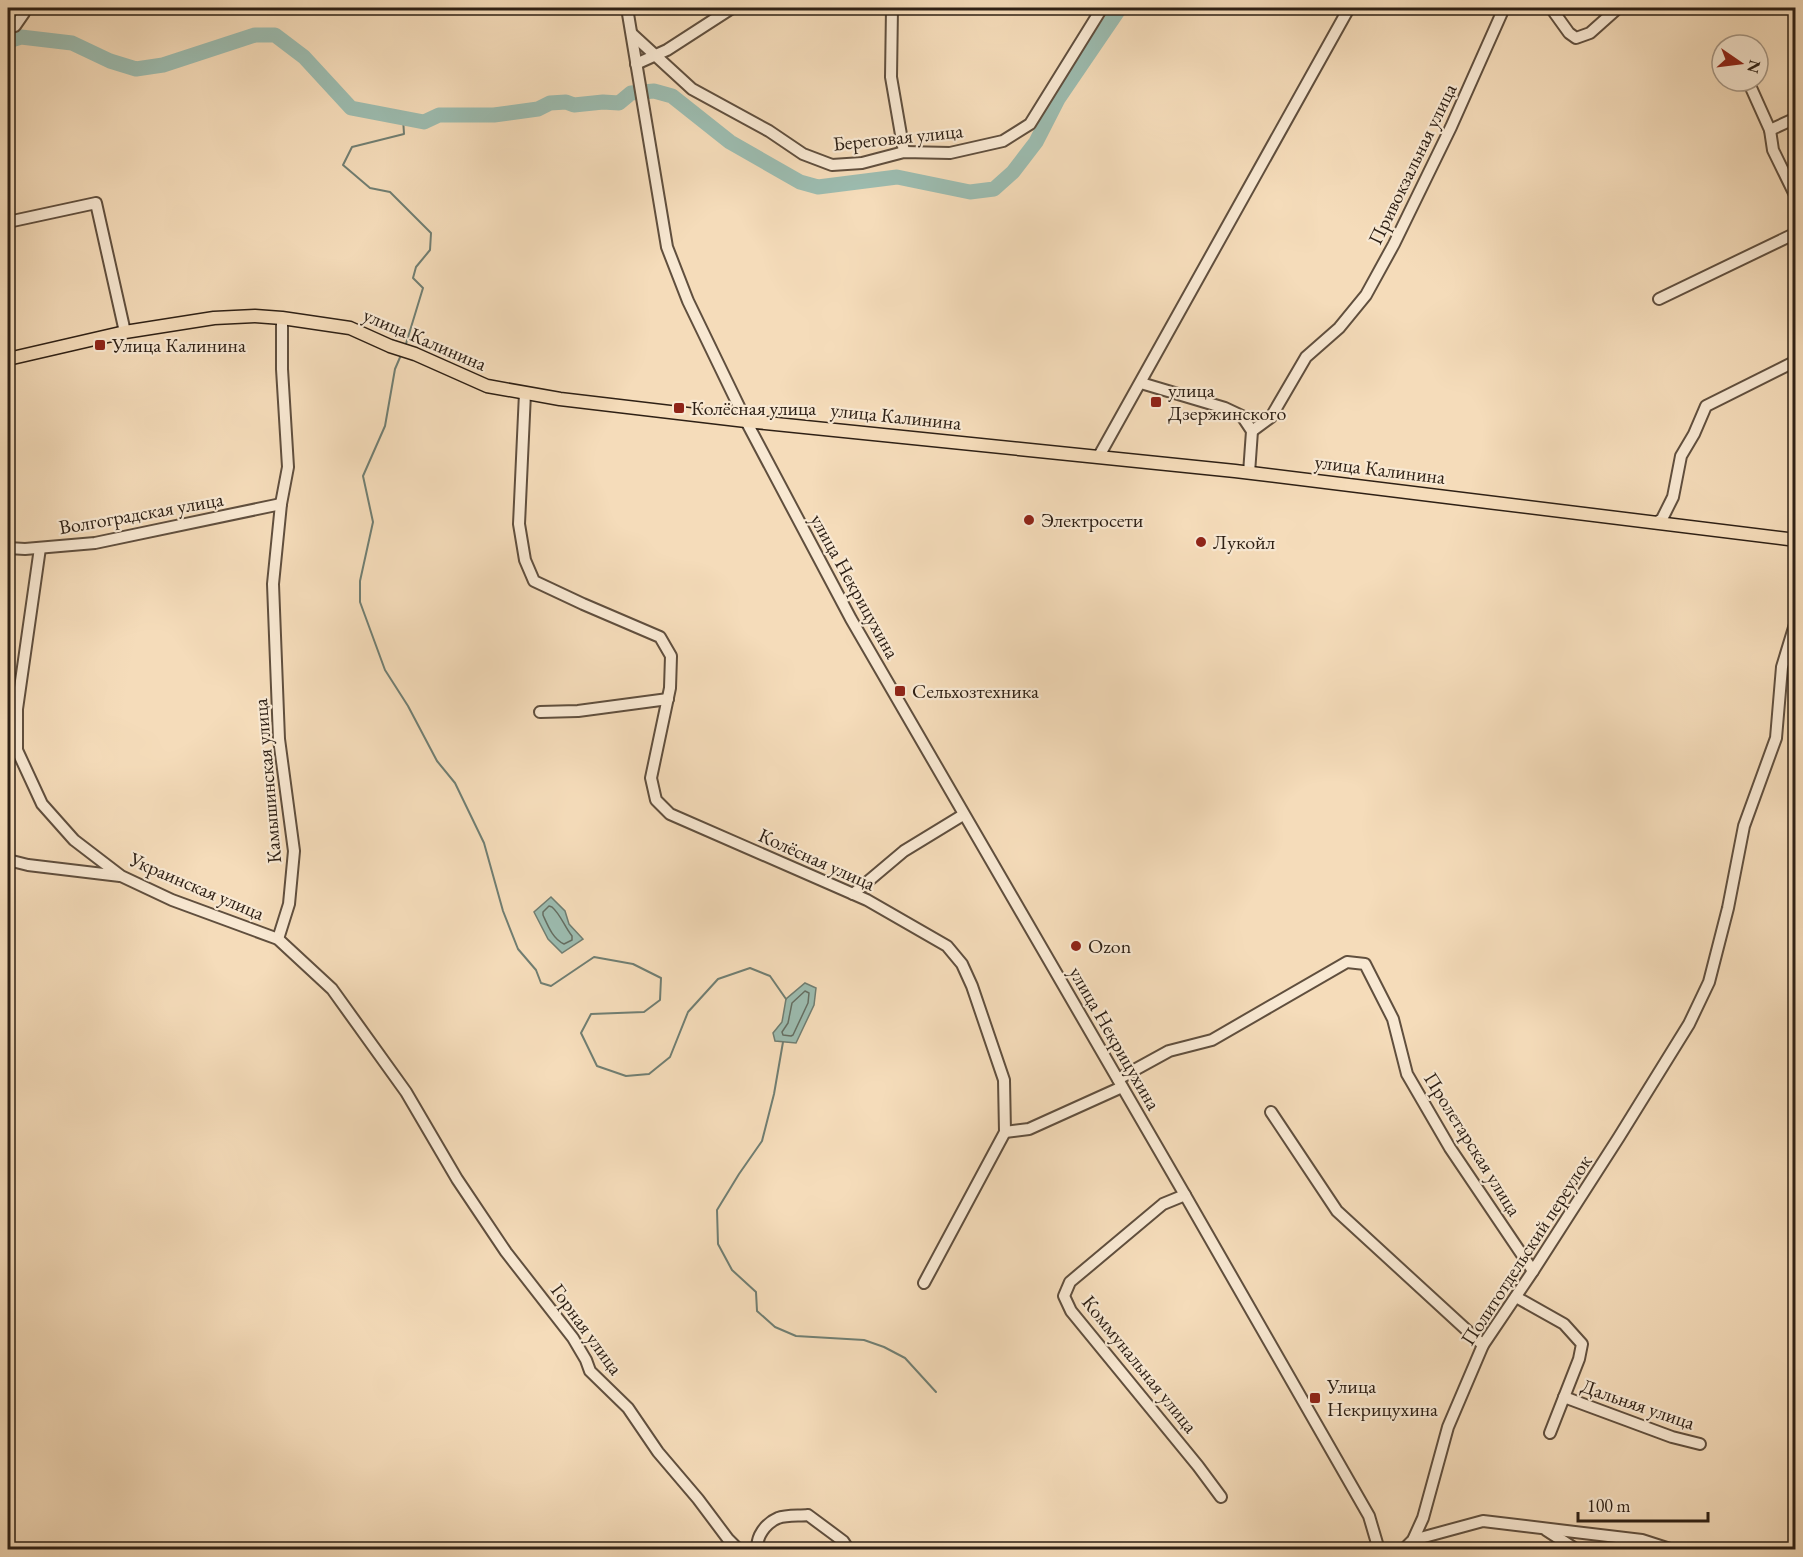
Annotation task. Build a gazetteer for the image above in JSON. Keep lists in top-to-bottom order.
{
  "streets": {
    "main road": ["улица Калинина"],
    "street": [
      "Береговая улица",
      "Привокзальная улица",
      "Волгоградская улица",
      "улица Некрицухина",
      "Камышинская улица",
      "Колёсная улица",
      "Украинская улица",
      "Пролетарская улица",
      "Политотдельский переулок",
      "Горная улица",
      "Коммунальная улица",
      "Дальняя улица"
    ]
  },
  "crossings": [
    ["Береговая улица", "улица Некрицухина"],
    ["улица Калинина", "улица Некрицухина"],
    ["улица Калинина", "Камышинская улица"],
    ["улица Калинина", "Колёсная улица"],
    ["Волгоградская улица", "Камышинская улица"],
    ["Волгоградская улица", "Украинская улица"],
    ["улица Некрицухина", "Пролетарская улица"],
    ["улица Некрицухина", "Коммунальная улица"],
    ["Камышинская улица", "Украинская улица"],
    ["Камышинская улица", "Горная улица"],
    ["Украинская улица", "Горная улица"],
    ["Пролетарская улица", "Политотдельский переулок"]
  ],
  "places": {
    "transit": [
      "Улица Калинина",
      "улица Дзержинского",
      "Колёсная улица",
      "Сельхозтехника",
      "Улица Некрицухина"
    ],
    "other": ["Электросети", "Лукойл", "Ozon"]
  },
  "scale_bar": "100 m",
  "north": "right"
}
